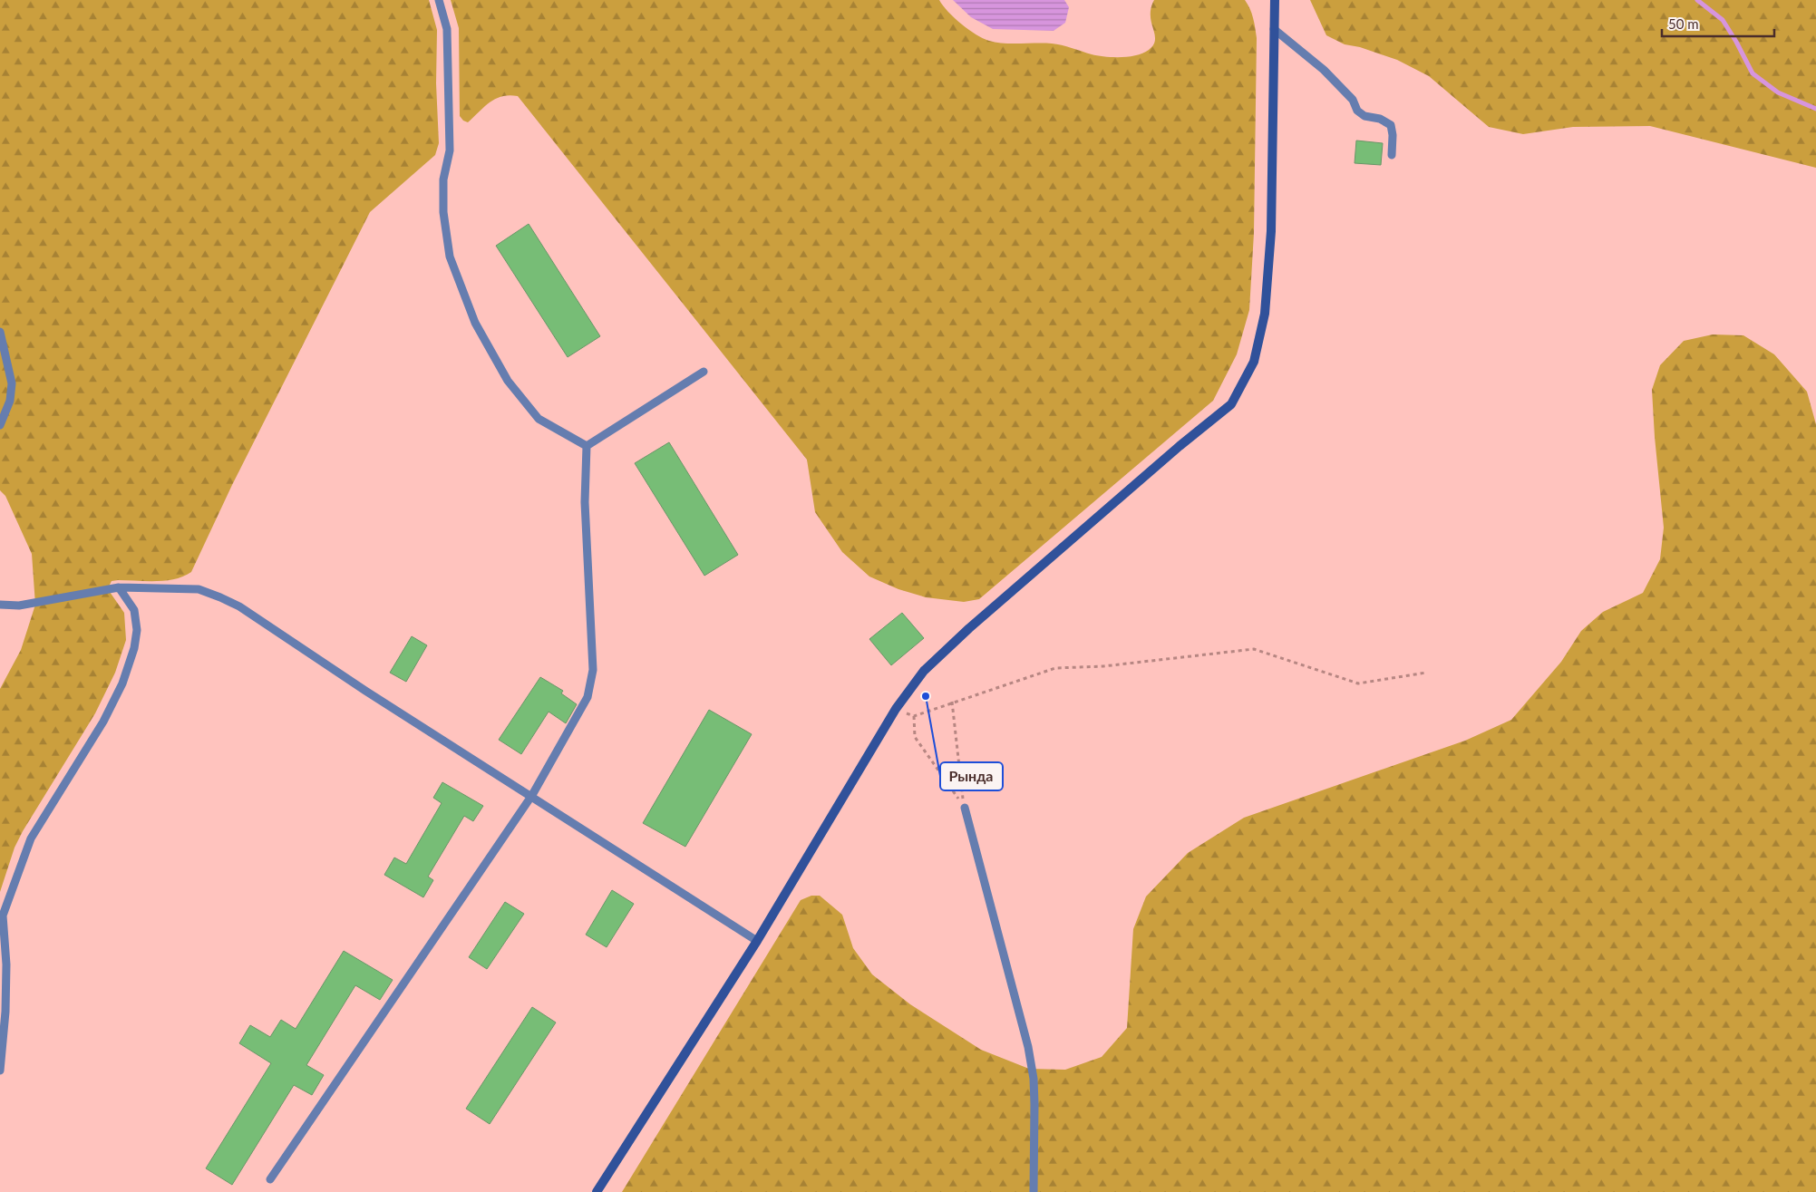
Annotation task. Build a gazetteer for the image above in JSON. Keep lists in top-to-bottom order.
{
  "places": ["Рында"],
  "scale_bar": "50 m"
}
